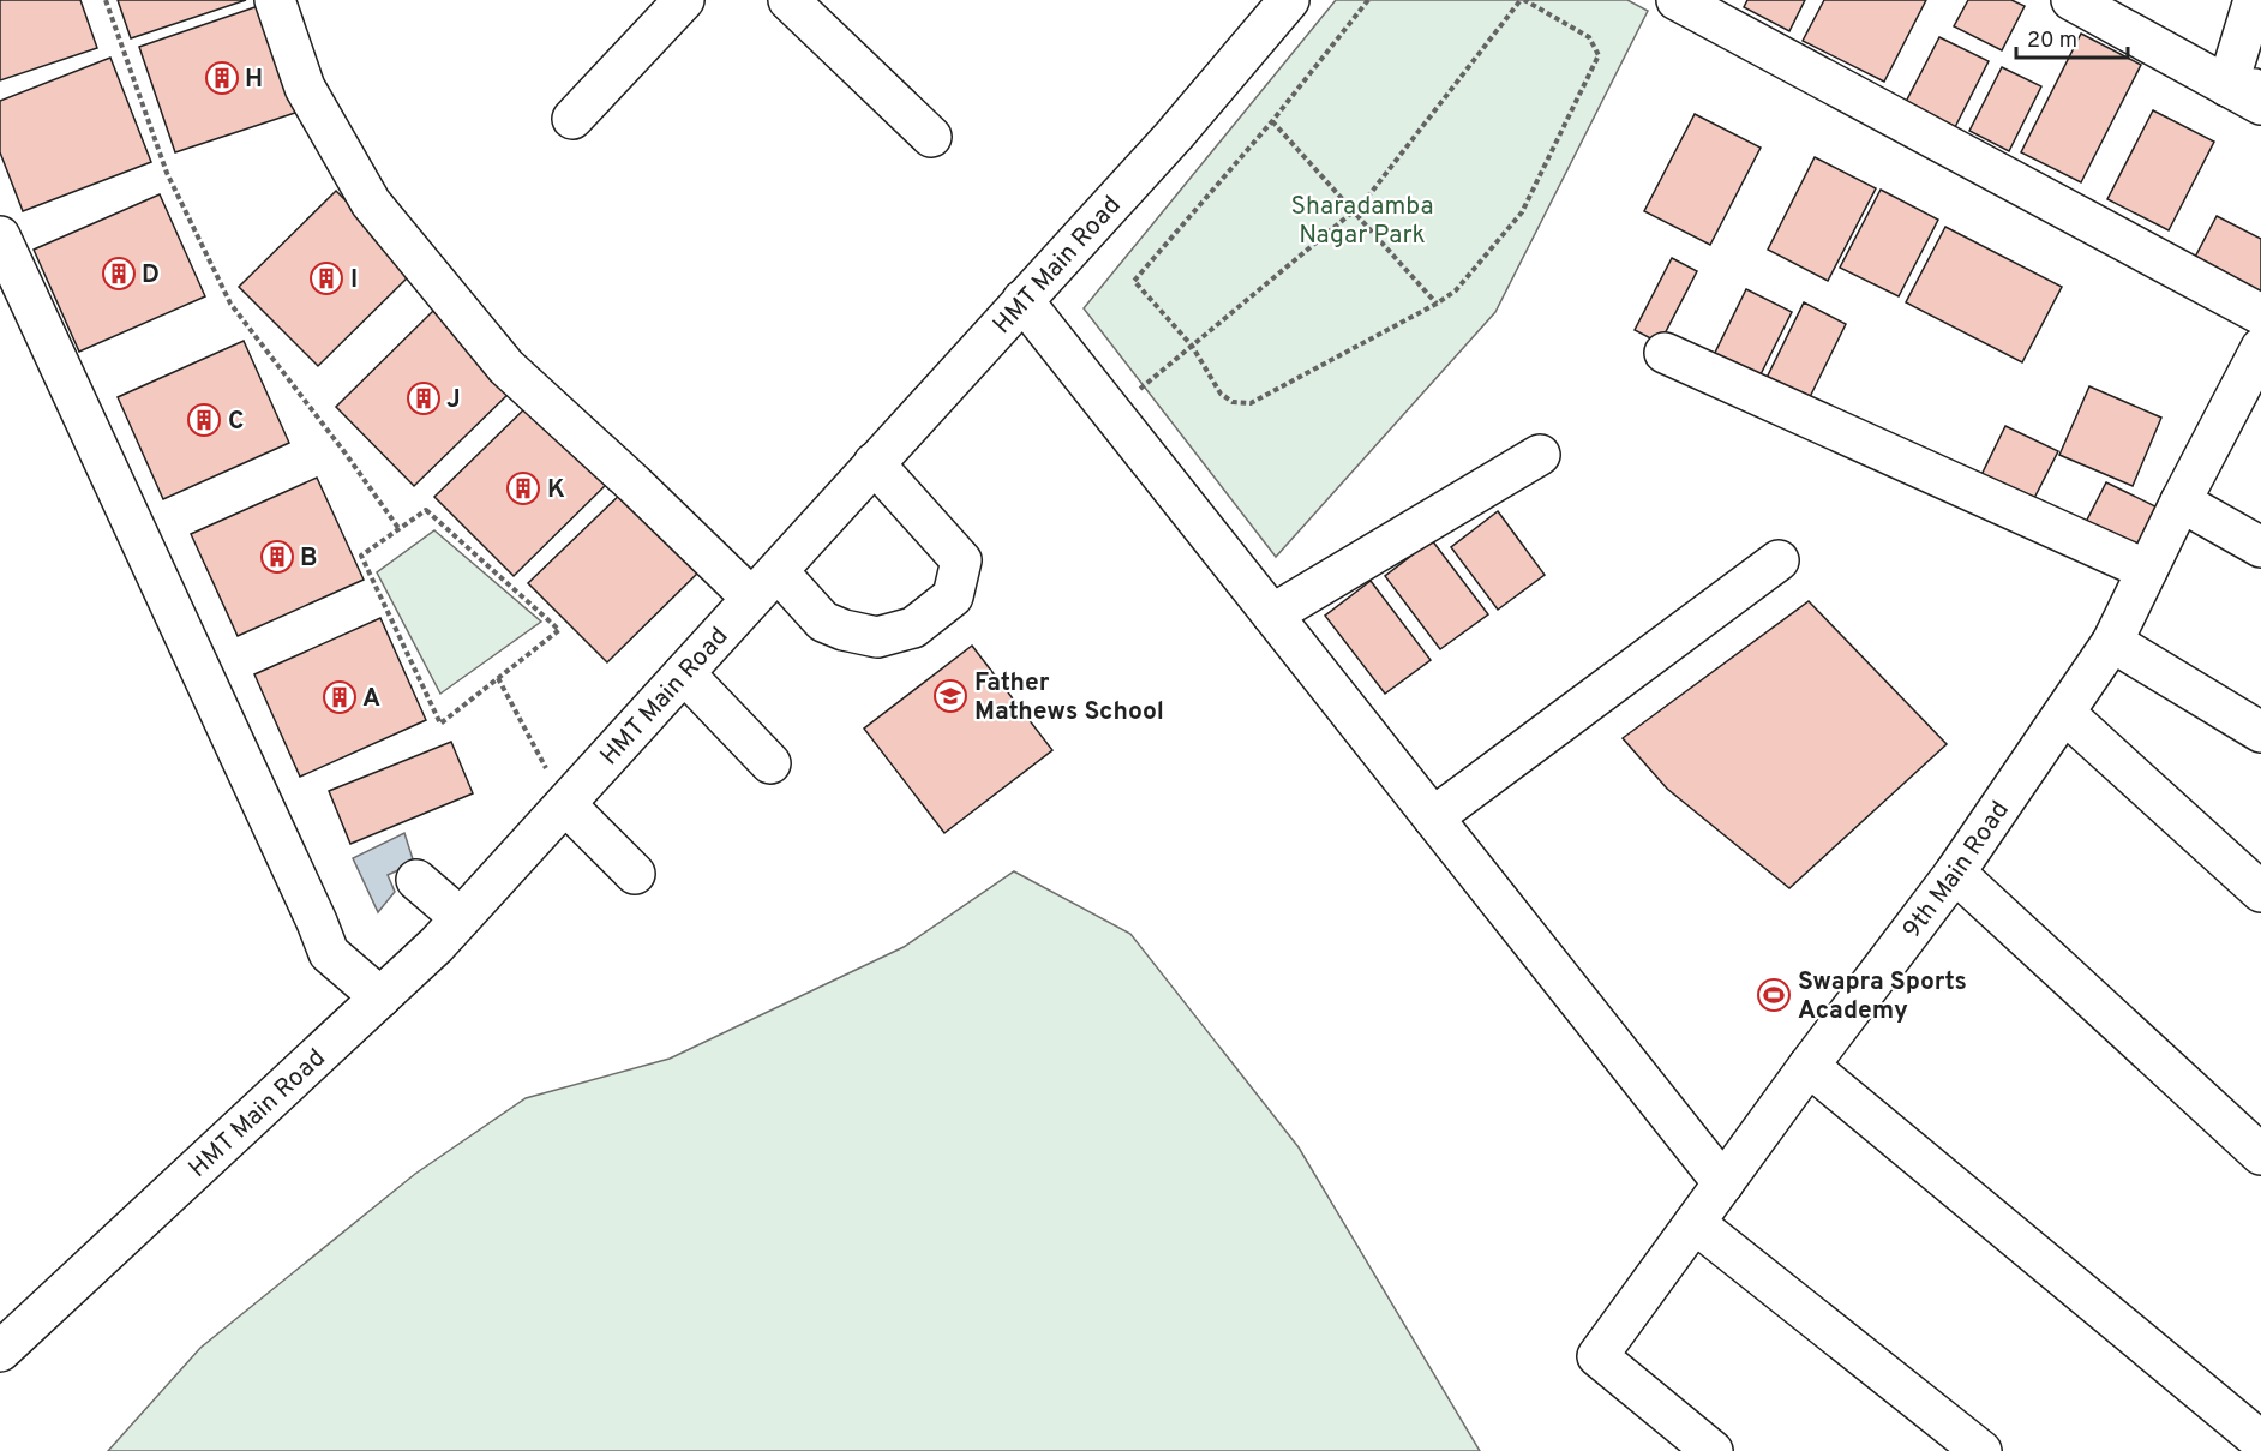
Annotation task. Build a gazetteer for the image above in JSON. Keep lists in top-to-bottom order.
{
  "streets": {
    "street": ["HMT Main Road", "9th Main Road"]
  },
  "parks": ["Sharadamba Nagar Park"],
  "places": {
    "building": [
      "H",
      "D",
      "I",
      "J",
      "C",
      "K",
      "B",
      "A"
    ],
    "school or university": ["Father Mathews School"],
    "sports": ["Swapra Sports Academy"]
  },
  "scale_bar": "20 m"
}
